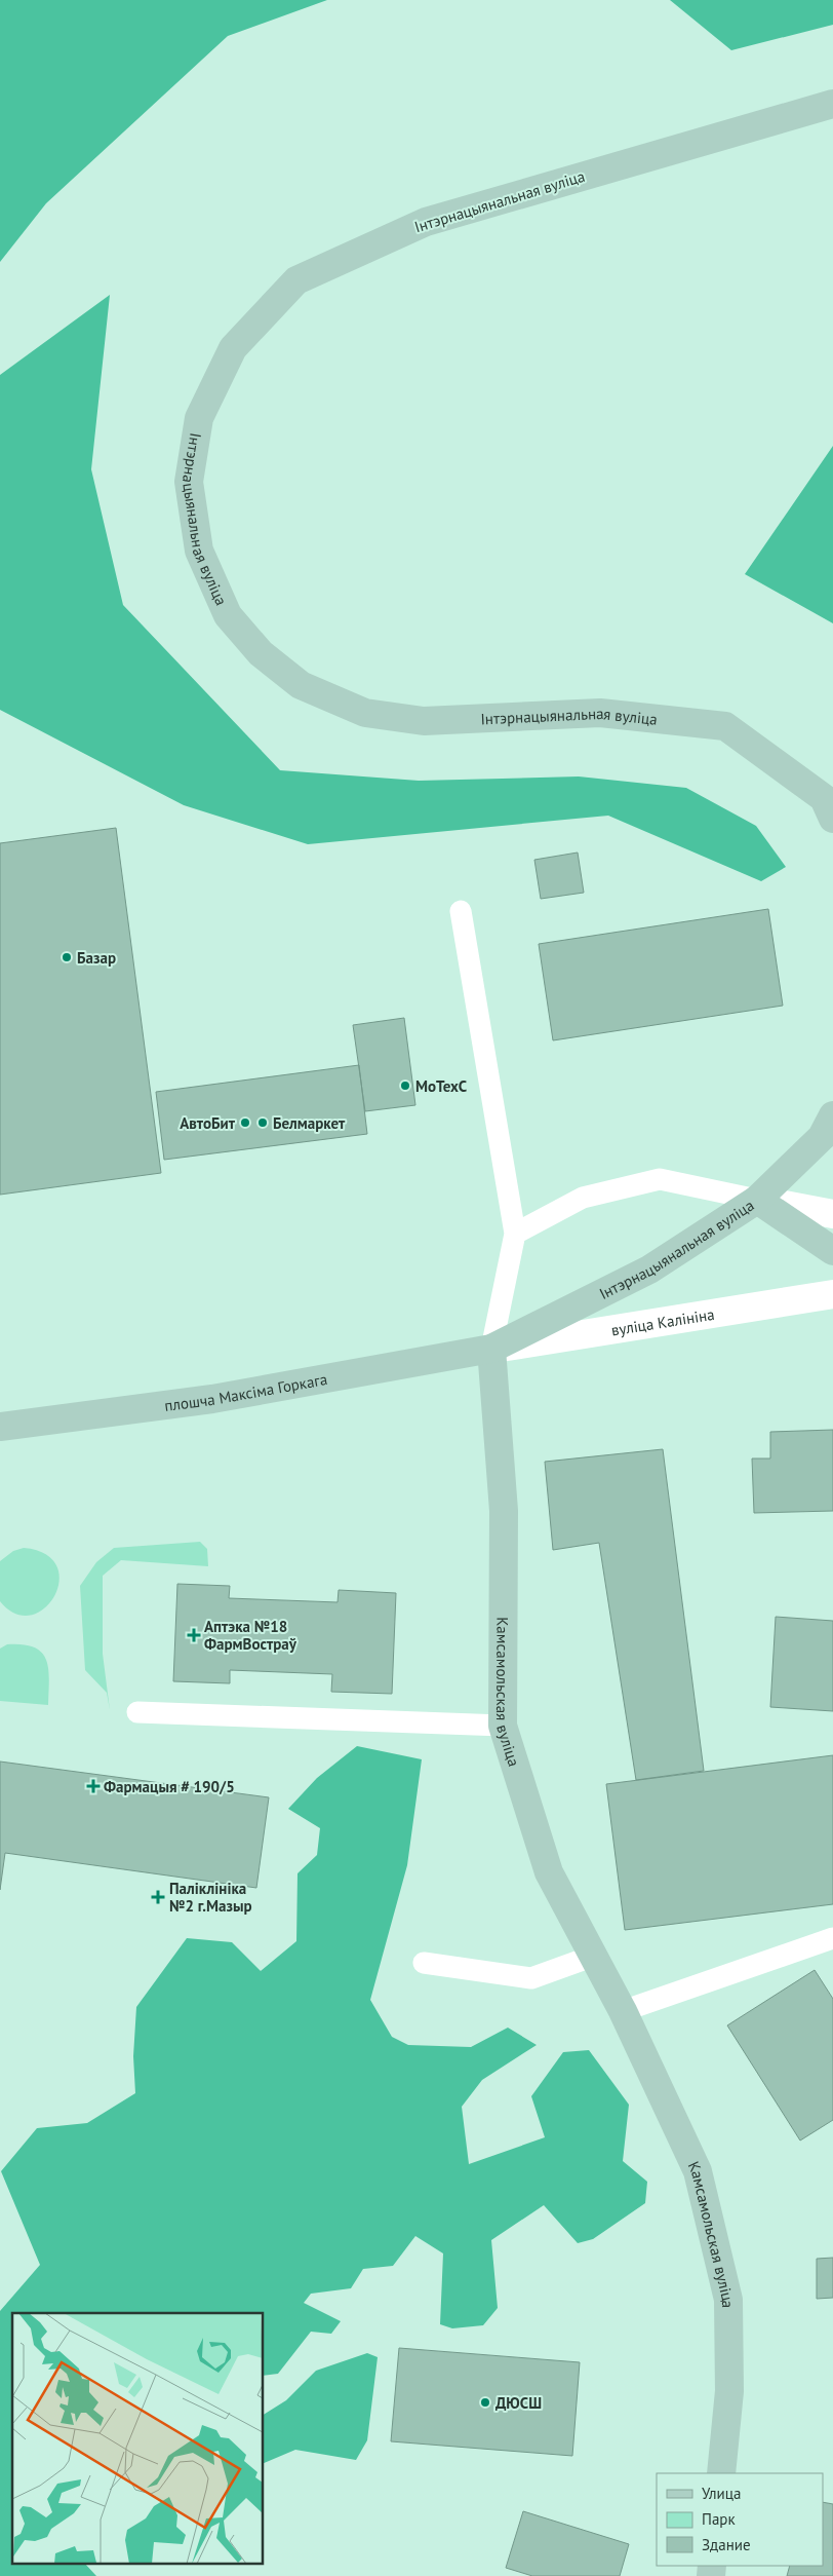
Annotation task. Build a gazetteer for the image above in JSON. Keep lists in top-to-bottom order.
{
  "streets": {
    "main road": ["Інтэрнацыянальная вуліца", "плошча Максіма Горкага", "Камсамольская вуліца"],
    "street": ["вуліца Калініна"]
  },
  "crossings": [
    ["Інтэрнацыянальная вуліца", "вуліца Калініна"],
    ["Інтэрнацыянальная вуліца", "плошча Максіма Горкага"],
    ["Інтэрнацыянальная вуліца", "Камсамольская вуліца"],
    ["вуліца Калініна", "плошча Максіма Горкага"],
    ["вуліца Калініна", "Камсамольская вуліца"],
    ["плошча Максіма Горкага", "Камсамольская вуліца"]
  ],
  "places": {
    "other": [
      "Базар",
      "MoTexC",
      "АвтоБит",
      "Белмаркет",
      "ДЮСШ"
    ],
    "health": ["Аптэка №18 ФармВостраў", "Фармацыя # 190/5", "Паліклініка №2 г.Мазыр"]
  },
  "legend": ["Улица", "Парк", "Здание"]
}
